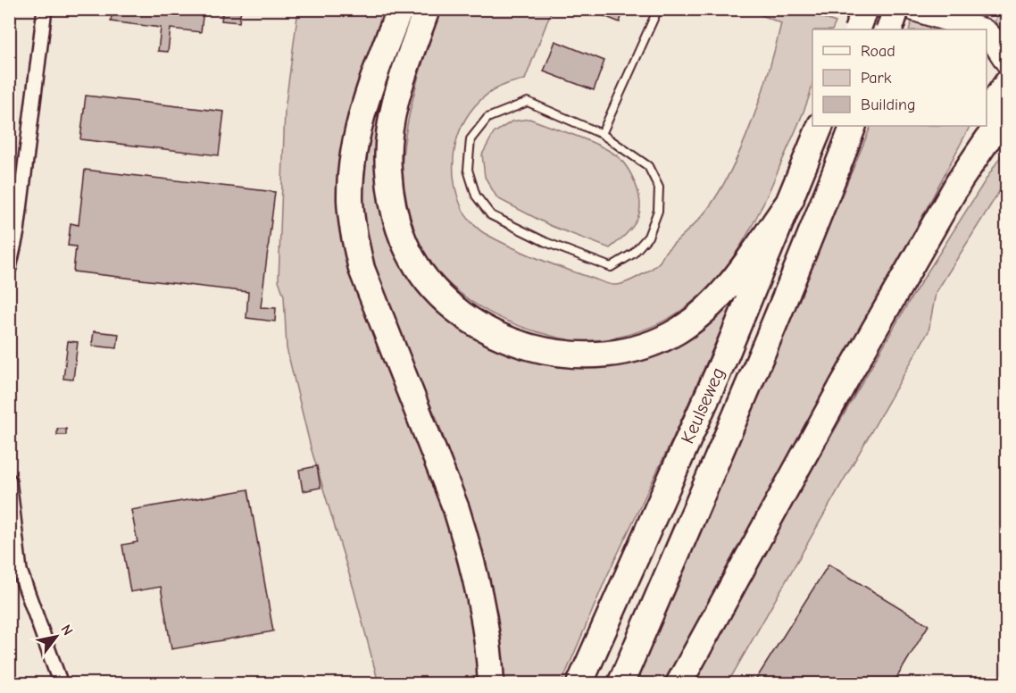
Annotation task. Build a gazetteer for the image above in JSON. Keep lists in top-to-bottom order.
{
  "streets": {
    "highway": ["Keulseweg"]
  },
  "legend": ["Road", "Park", "Building"],
  "north": "top right"
}
